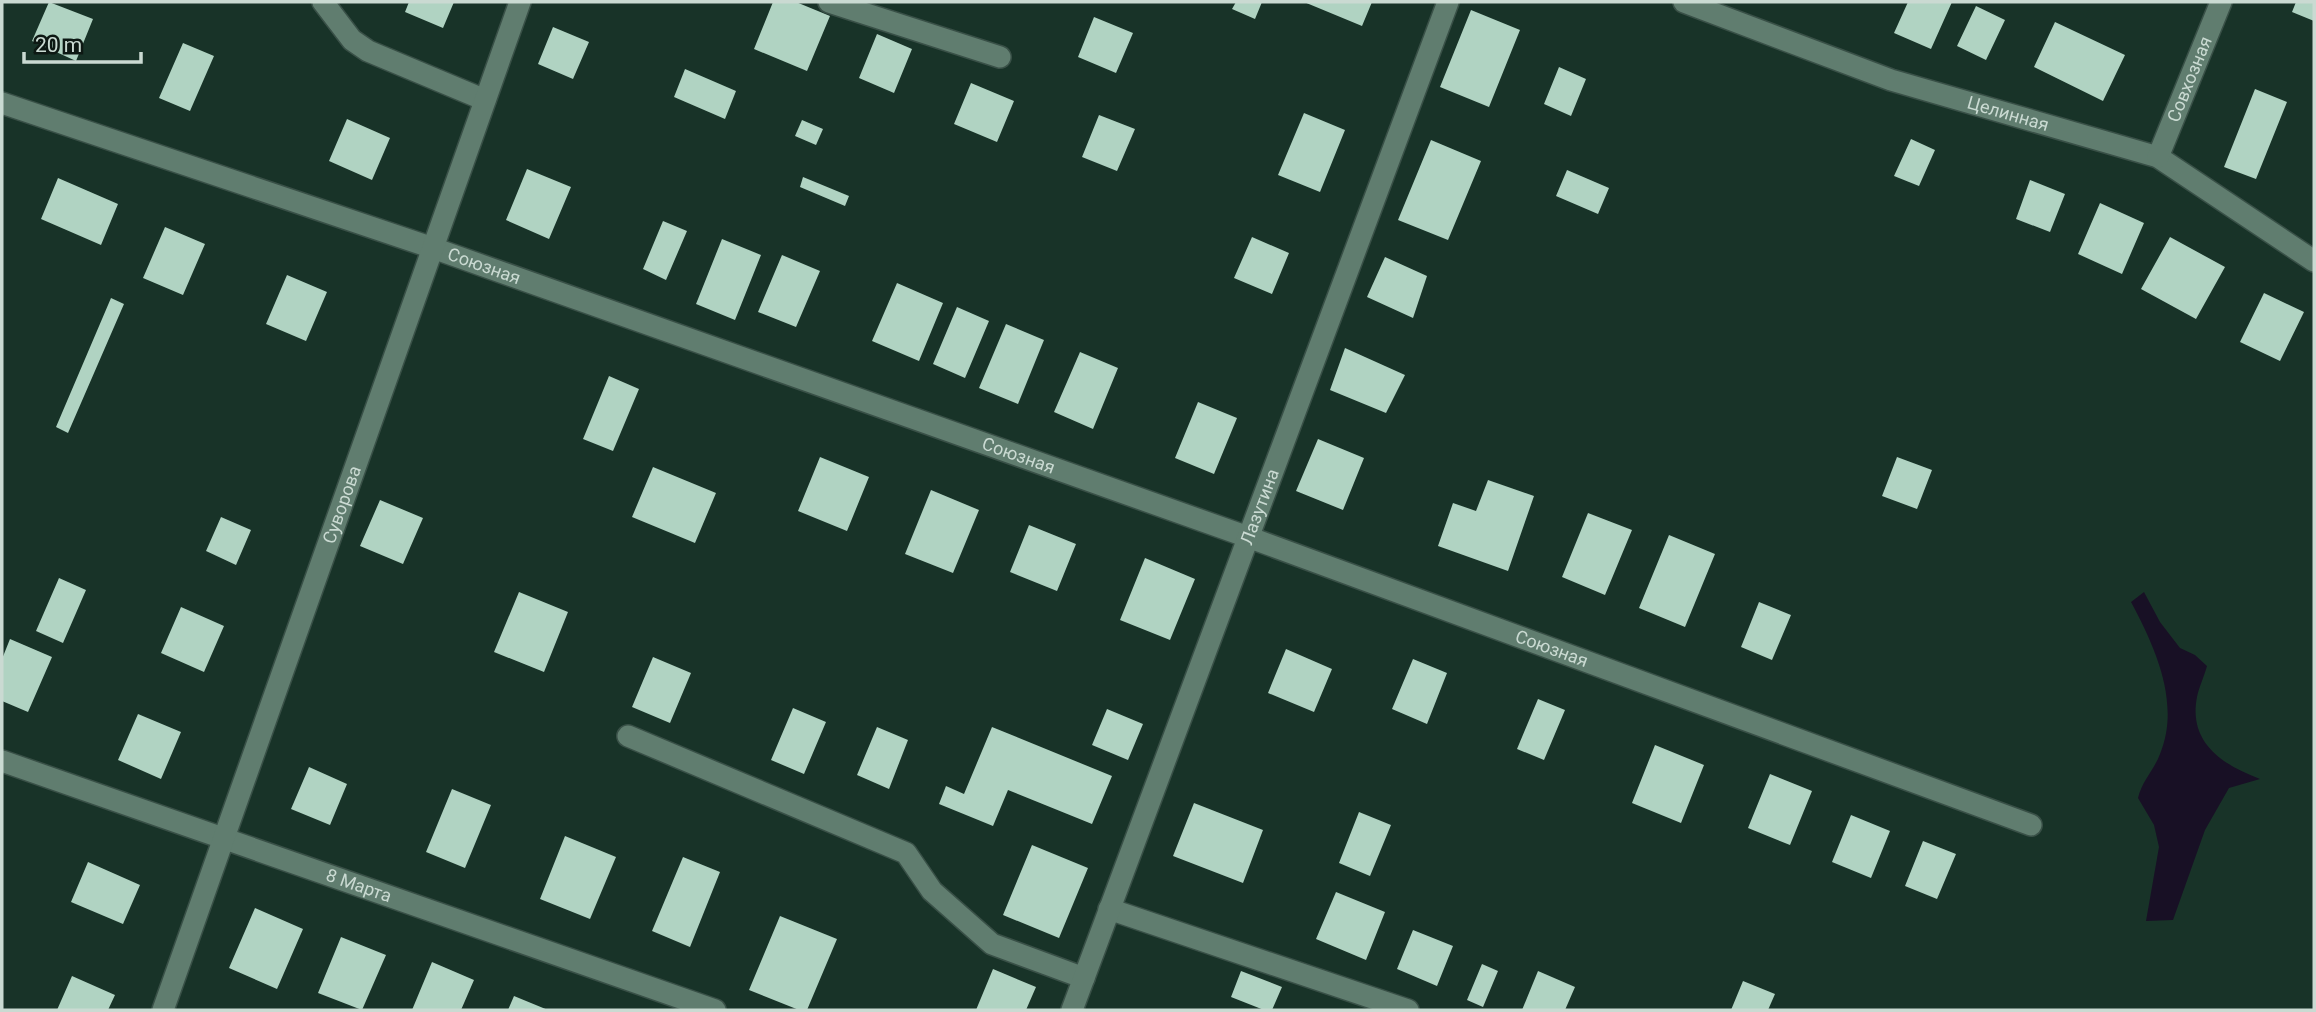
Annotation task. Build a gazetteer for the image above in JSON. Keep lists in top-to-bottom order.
{
  "streets": {
    "street": [
      "Совхозная",
      "Целинная",
      "Союзная",
      "Суворова",
      "Лазутина",
      "8 Марта"
    ]
  },
  "crossings": [
    ["Совхозная", "Целинная"],
    ["Союзная", "Суворова"],
    ["Союзная", "Лазутина"],
    ["Суворова", "8 Марта"]
  ],
  "scale_bar": "20 m"
}
